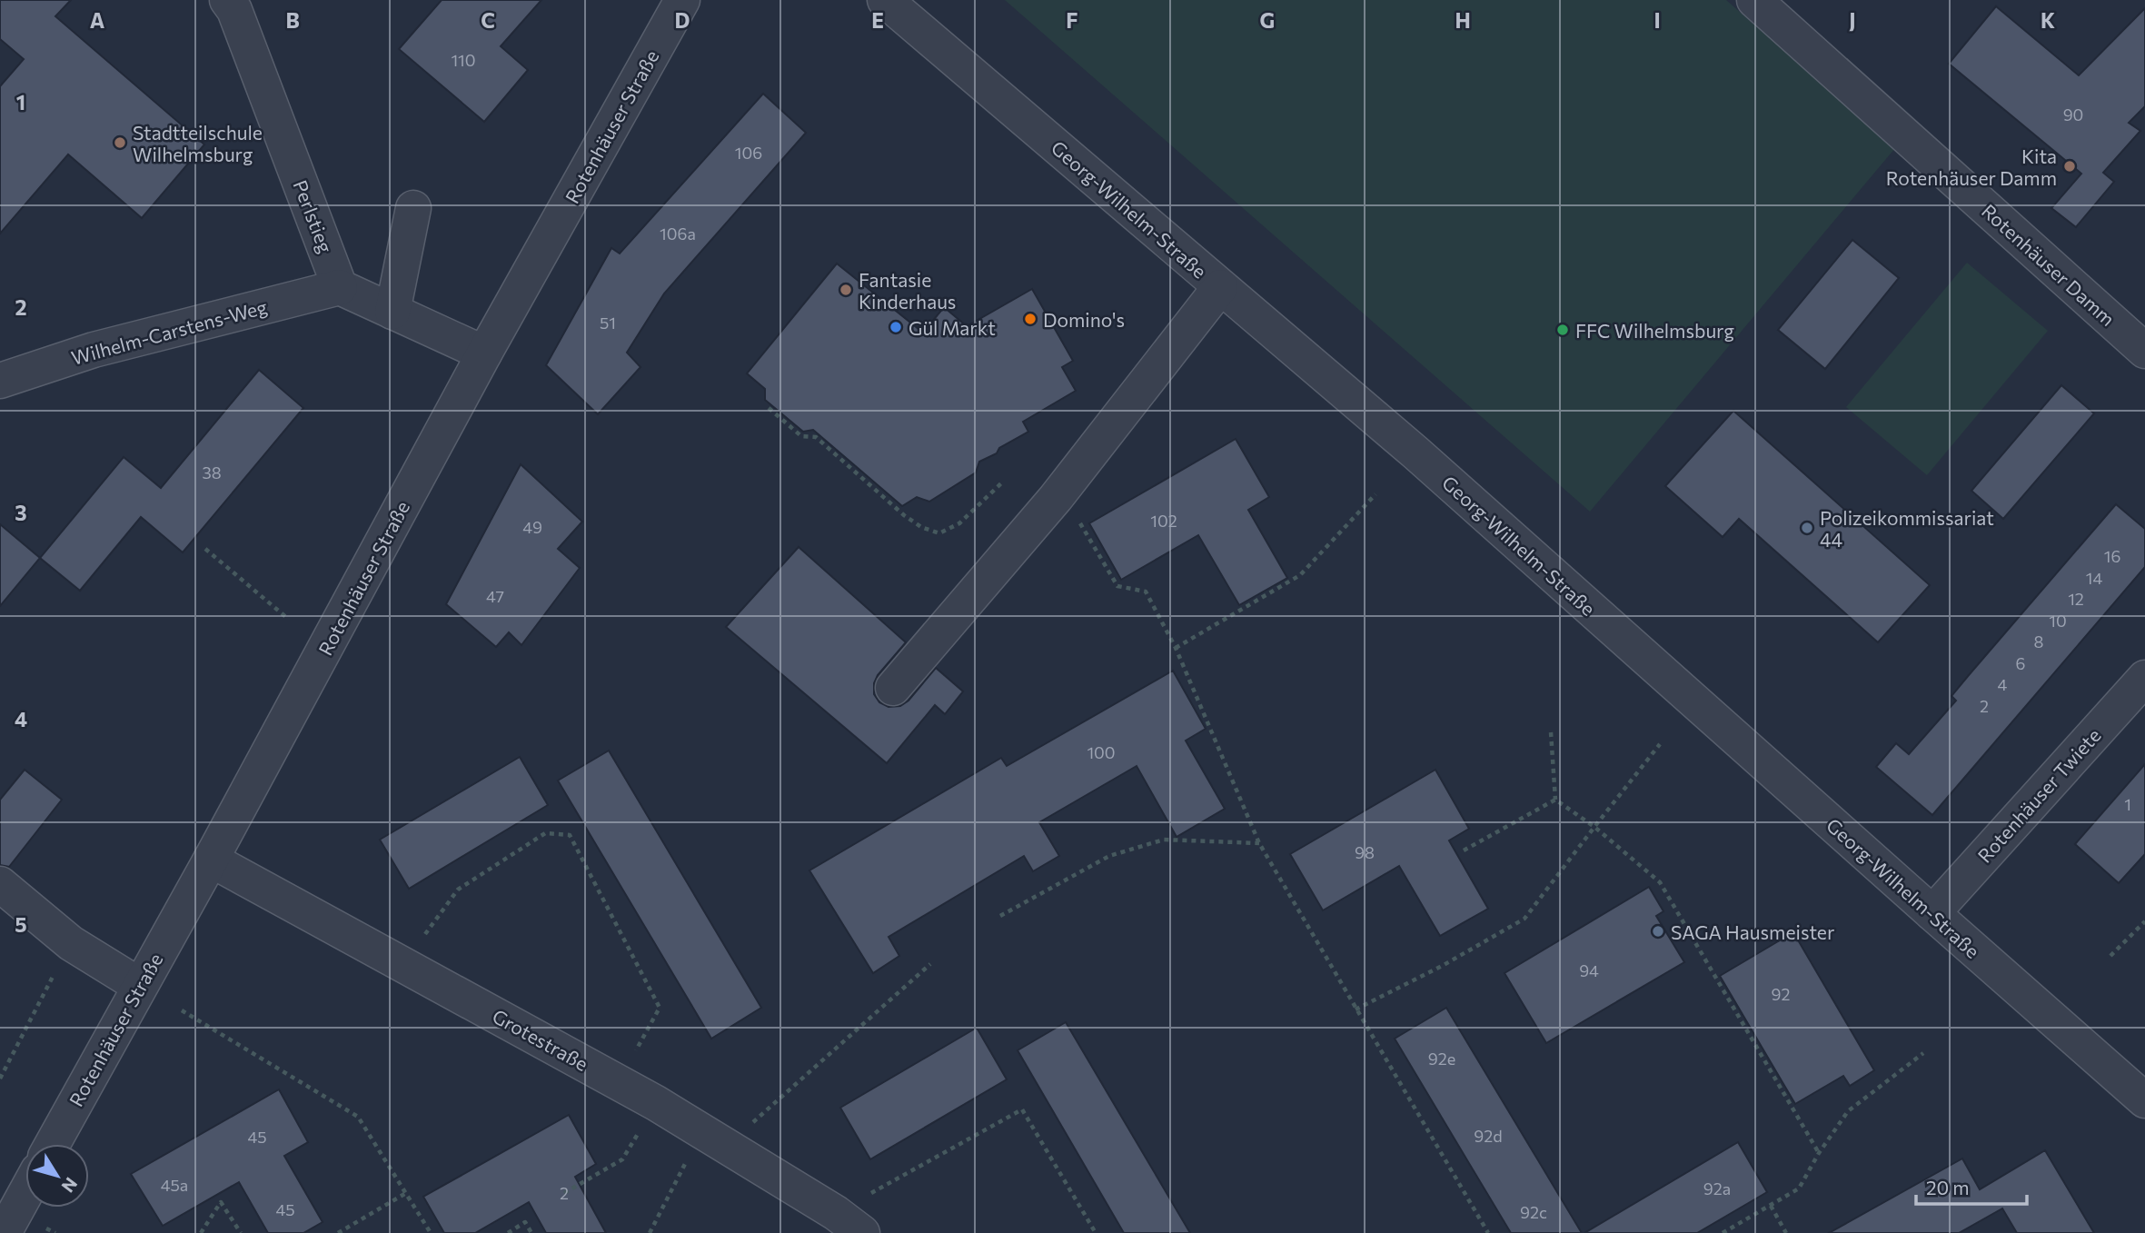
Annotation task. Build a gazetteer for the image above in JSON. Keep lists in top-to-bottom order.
{
  "streets": {
    "street": [
      "Rotenhäuser Straße",
      "Georg-Wilhelm-Straße",
      "Perlstieg",
      "Rotenhäuser Damm",
      "Wilhelm-Carstens-Weg",
      "Rotenhäuser Twiete",
      "Grotestraße"
    ]
  },
  "crossings": [
    ["Rotenhäuser Straße", "Grotestraße"],
    ["Georg-Wilhelm-Straße", "Rotenhäuser Twiete"],
    ["Perlstieg", "Wilhelm-Carstens-Weg"]
  ],
  "places": [
    "Stadtteilschule Wilhelmsburg",
    "Kita Rotenhäuser Damm",
    "Fantasie Kinderhaus",
    "Domino's",
    "Gül Markt",
    "FFC Wilhelmsburg",
    "Polizeikommissariat 44",
    "SAGA Hausmeister"
  ],
  "house_numbers": [
    "110",
    "90",
    "106",
    "106a",
    "51",
    "38",
    "102",
    "49",
    "16",
    "14",
    "47",
    "12",
    "10",
    "8",
    "6",
    "4",
    "2",
    "100",
    "1",
    "98",
    "94",
    "92",
    "92e",
    "92d",
    "45",
    "45a",
    "92a",
    "2",
    "45",
    "92c"
  ],
  "scale_bar": "20 m",
  "north": "bottom right",
  "grid": {
    "columns": [
      "A",
      "B",
      "C",
      "D",
      "E",
      "F",
      "G",
      "H",
      "I",
      "J",
      "K"
    ],
    "rows": [
      "1",
      "2",
      "3",
      "4",
      "5"
    ]
  }
}
